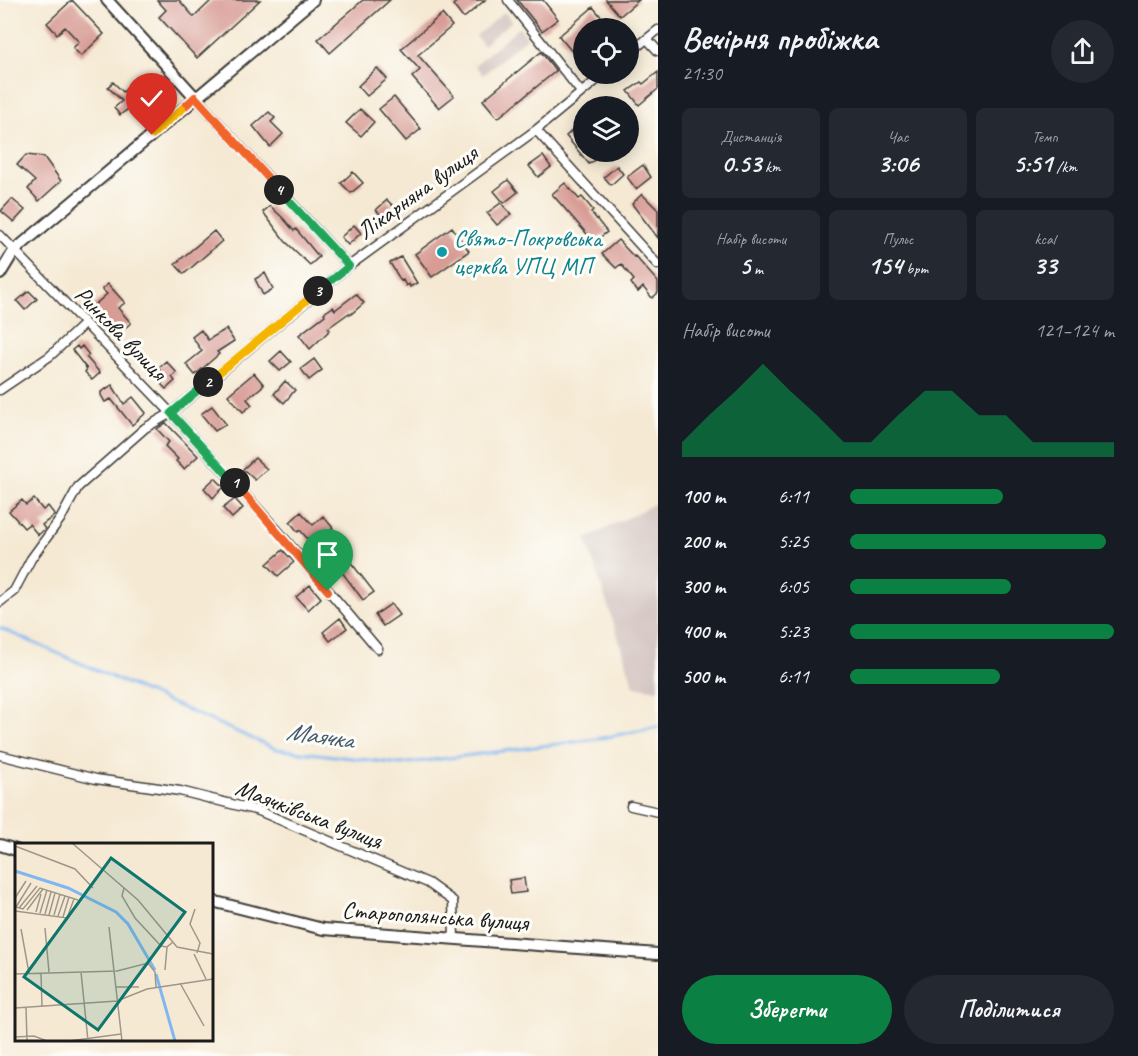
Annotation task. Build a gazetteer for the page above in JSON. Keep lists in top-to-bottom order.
{
  "streets": {
    "street": [
      "Лікарняна вулиця",
      "Ринкова вулиця",
      "Маячківська вулиця",
      "Старополянська вулиця"
    ]
  },
  "crossings": [
    ["Лікарняна вулиця", "Ринкова вулиця"],
    ["Маячківська вулиця", "Старополянська вулиця"]
  ],
  "water": ["Маячка"],
  "places": ["Свято-Покровська церква УПЦ МП"],
  "page": {
    "heading": ["Вечірня пробіжка", "21:30"],
    "stats": [
      ["Дистанція", "0.53 km"],
      ["Час", "3:06"],
      ["Темп", "5:51 /km"],
      ["Набір висоти", "5 m"],
      ["Пульс", "154 bpm"],
      ["kcal", "33"]
    ],
    "pins": [
      "4",
      "3",
      "2",
      "1"
    ],
    "chart": ["Набір висоти", "121–124 m"],
    "list": [
      {
        "name": "100 m",
        "note": "6:11"
      },
      {
        "name": "200 m",
        "note": "5:25"
      },
      {
        "name": "300 m",
        "note": "6:05"
      },
      {
        "name": "400 m",
        "note": "5:23"
      },
      {
        "name": "500 m",
        "note": "6:11"
      }
    ],
    "buttons": ["Зберегти", "Поділитися"]
  }
}
